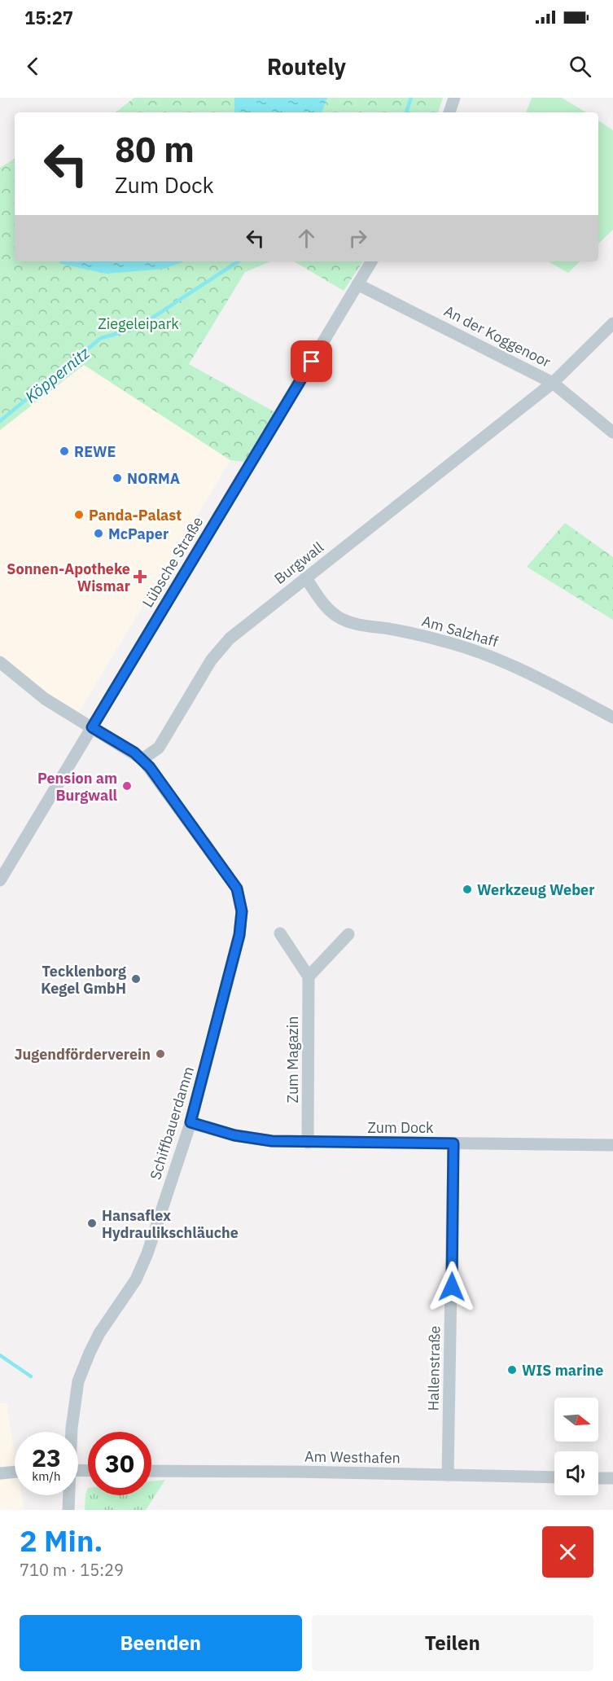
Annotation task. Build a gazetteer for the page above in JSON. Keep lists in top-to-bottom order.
{
  "streets": {
    "street": [
      "An der Koggenoor",
      "Lübsche Straße",
      "Burgwall",
      "Am Salzhaff",
      "Zum Magazin",
      "Schiffbauerdamm",
      "Zum Dock",
      "Hallenstraße",
      "Am Westhafen"
    ]
  },
  "crossings": [
    ["An der Koggenoor", "Lübsche Straße"],
    ["An der Koggenoor", "Burgwall"],
    ["Burgwall", "Am Salzhaff"],
    ["Burgwall", "Schiffbauerdamm"],
    ["Zum Magazin", "Zum Dock"],
    ["Schiffbauerdamm", "Zum Dock"],
    ["Zum Dock", "Hallenstraße"],
    ["Hallenstraße", "Am Westhafen"]
  ],
  "water": ["Köppernitz"],
  "parks": ["Ziegeleipark"],
  "places": {
    "other": [
      "REWE",
      "NORMA",
      "Panda-Palast",
      "McPaper",
      "Pension am Burgwall",
      "Werkzeug Weber",
      "Tecklenborg Kegel GmbH",
      "Jugendförderverein",
      "Hansaflex Hydraulikschläuche",
      "WIS marine"
    ],
    "health": ["Sonnen-Apotheke Wismar"]
  },
  "north": "right",
  "page": {
    "status": "15:27",
    "header": "Routely",
    "turn": ["80 m", "Zum Dock"],
    "speed": "23 km/h",
    "limit": "30",
    "heading": ["2 Min.", "710 m · 15:29"],
    "buttons": ["Beenden", "Teilen"]
  }
}
